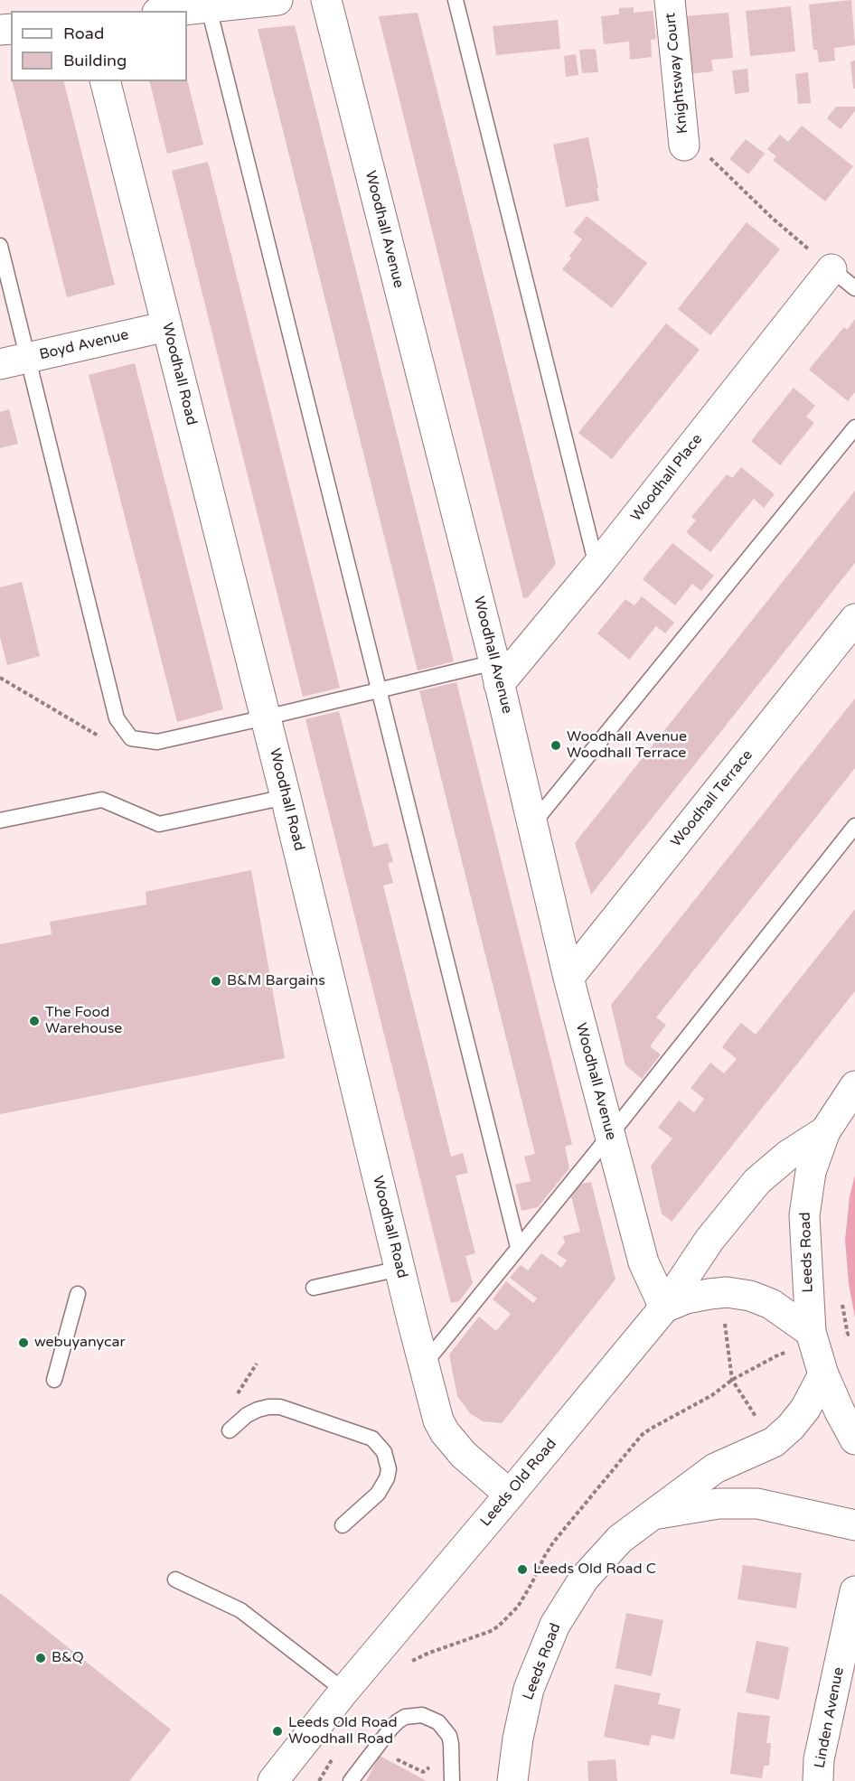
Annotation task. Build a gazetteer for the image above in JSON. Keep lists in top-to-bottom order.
{
  "streets": {
    "main road": [
      "Knightsway Court",
      "Woodhall Avenue",
      "Boyd Avenue",
      "Woodhall Road",
      "Woodhall Place",
      "Woodhall Terrace",
      "Leeds Road",
      "Leeds Old Road",
      "Linden Avenue"
    ]
  },
  "crossings": [
    ["Woodhall Avenue", "Woodhall Place"],
    ["Woodhall Avenue", "Woodhall Terrace"],
    ["Woodhall Avenue", "Leeds Road"],
    ["Woodhall Avenue", "Leeds Old Road"],
    ["Boyd Avenue", "Woodhall Road"],
    ["Woodhall Road", "Leeds Old Road"],
    ["Leeds Road", "Leeds Old Road"]
  ],
  "places": [
    "Woodhall Avenue Woodhall Terrace",
    "B&M Bargains",
    "The Food Warehouse",
    "webuyanycar",
    "Leeds Old Road C",
    "B&Q",
    "Leeds Old Road Woodhall Road"
  ],
  "legend": ["Road", "Building"]
}
